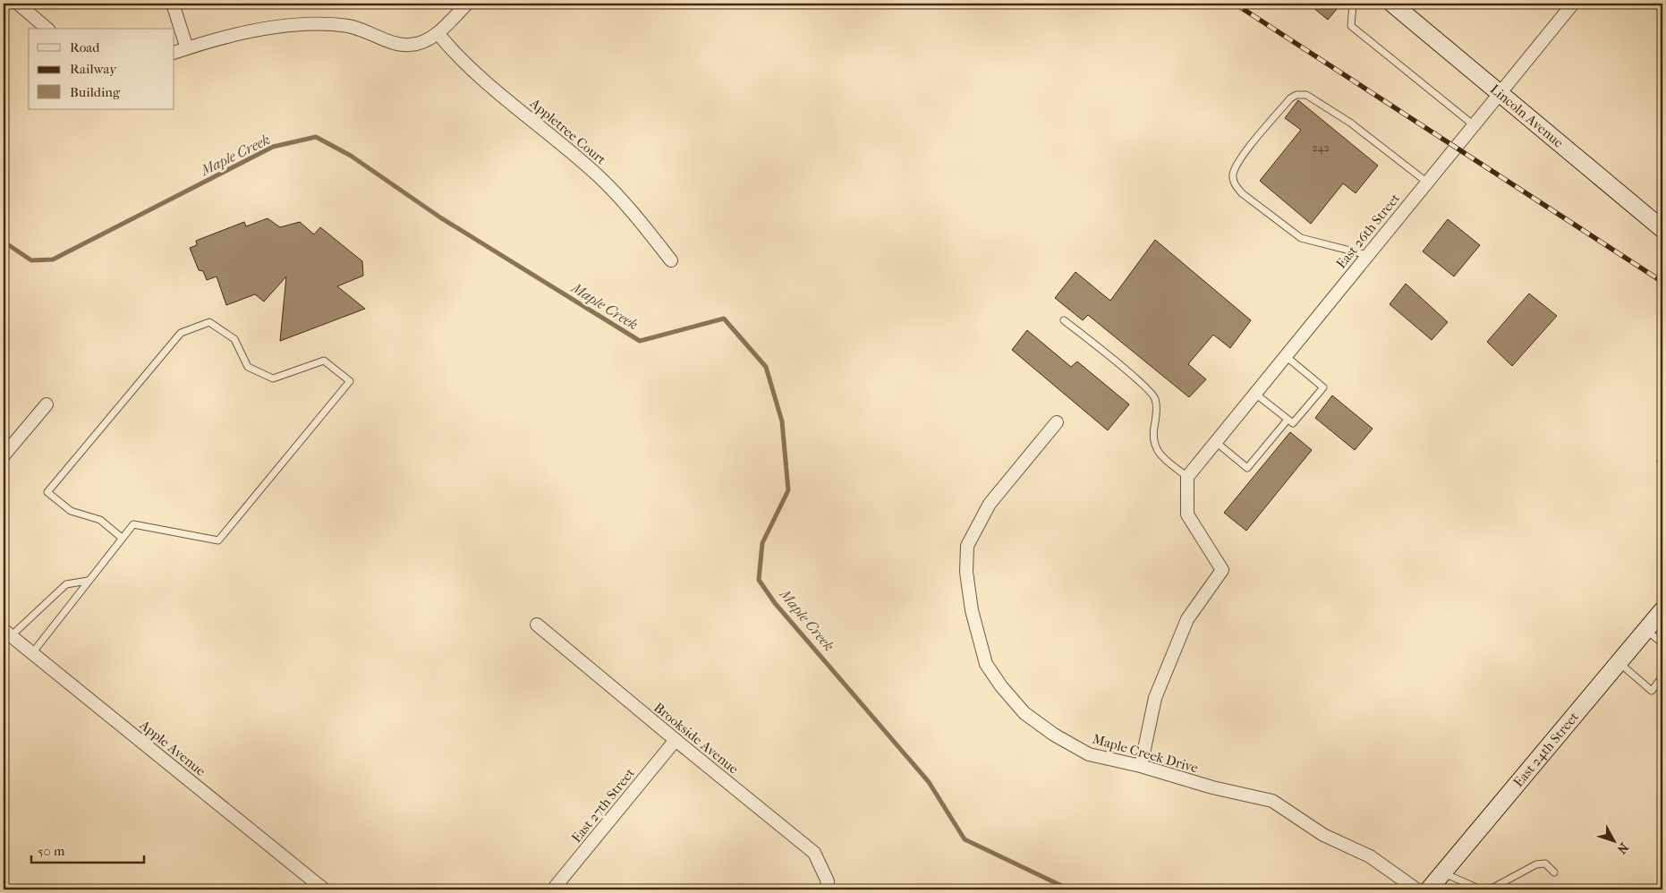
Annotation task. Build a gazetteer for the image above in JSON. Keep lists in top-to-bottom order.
{
  "streets": {
    "street": [
      "Lincoln Avenue",
      "Appletree Court",
      "East 26th Street",
      "Brookside Avenue",
      "Apple Avenue",
      "East 24th Street",
      "Maple Creek Drive",
      "East 27th Street"
    ]
  },
  "crossings": [
    ["Lincoln Avenue", "East 26th Street"],
    ["Brookside Avenue", "East 27th Street"]
  ],
  "water": ["Maple Creek"],
  "house_numbers": ["242"],
  "legend": ["Road", "Railway", "Building"],
  "scale_bar": "50 m",
  "north": "bottom right"
}
